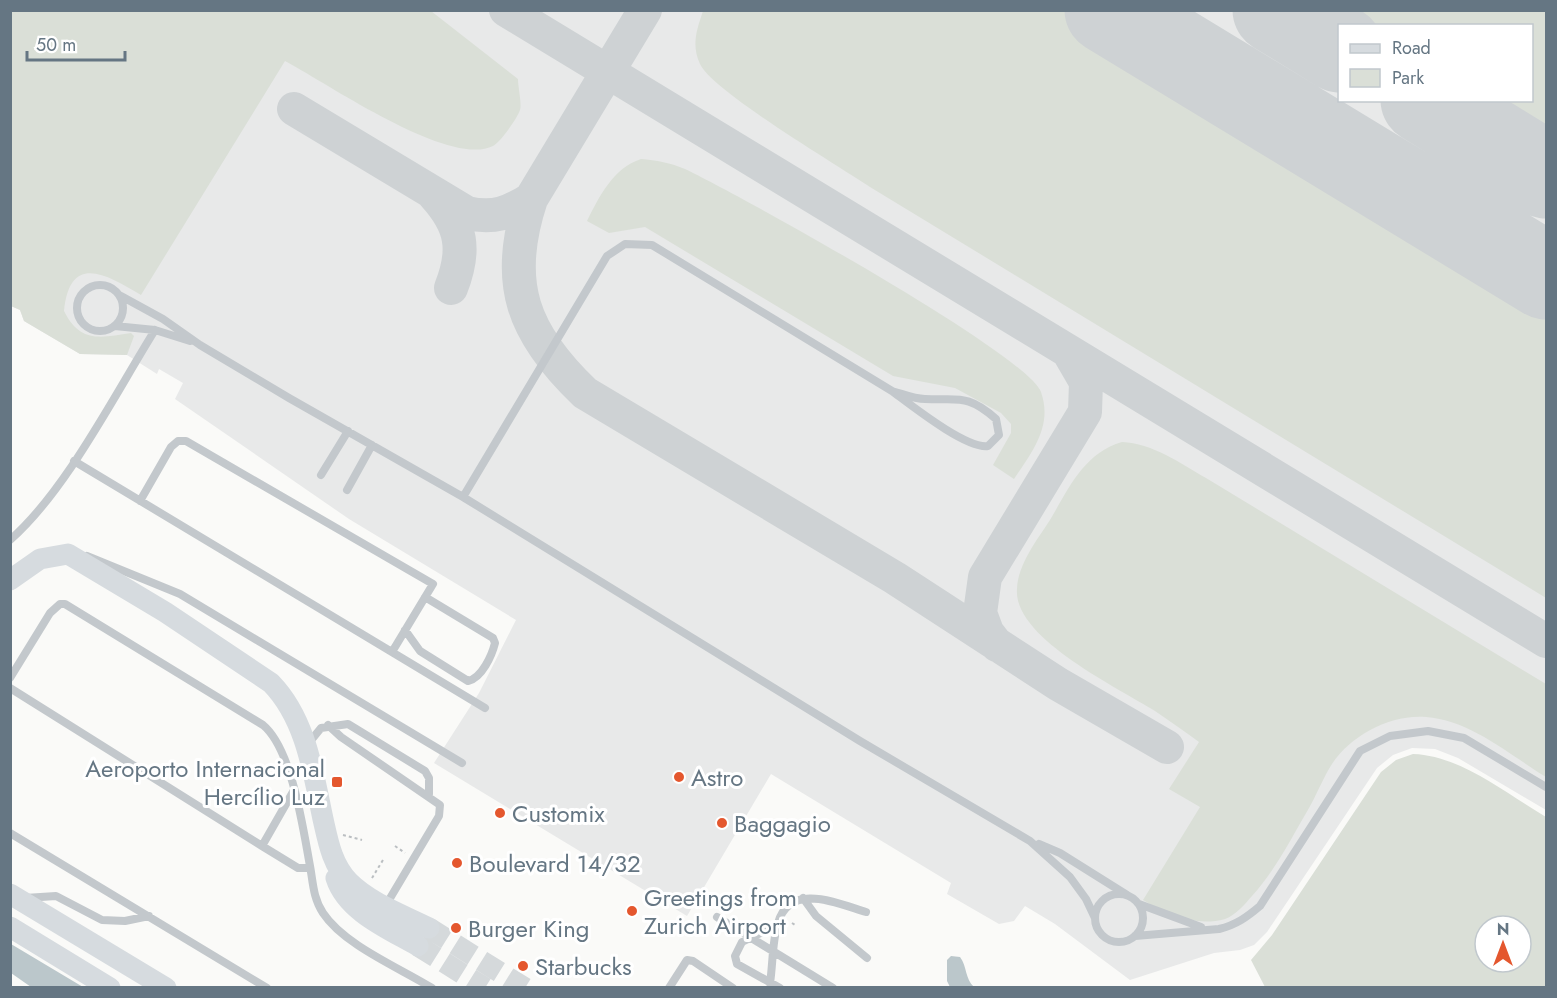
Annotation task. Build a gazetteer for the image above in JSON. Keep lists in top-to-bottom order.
{
  "places": {
    "other": [
      "Astro",
      "Customix",
      "Baggagio",
      "Boulevard 14/32",
      "Greetings from Zurich Airport",
      "Burger King",
      "Starbucks"
    ],
    "transit": ["Aeroporto Internacional Hercílio Luz"]
  },
  "legend": ["Road", "Park"],
  "scale_bar": "50 m",
  "north": "top"
}
